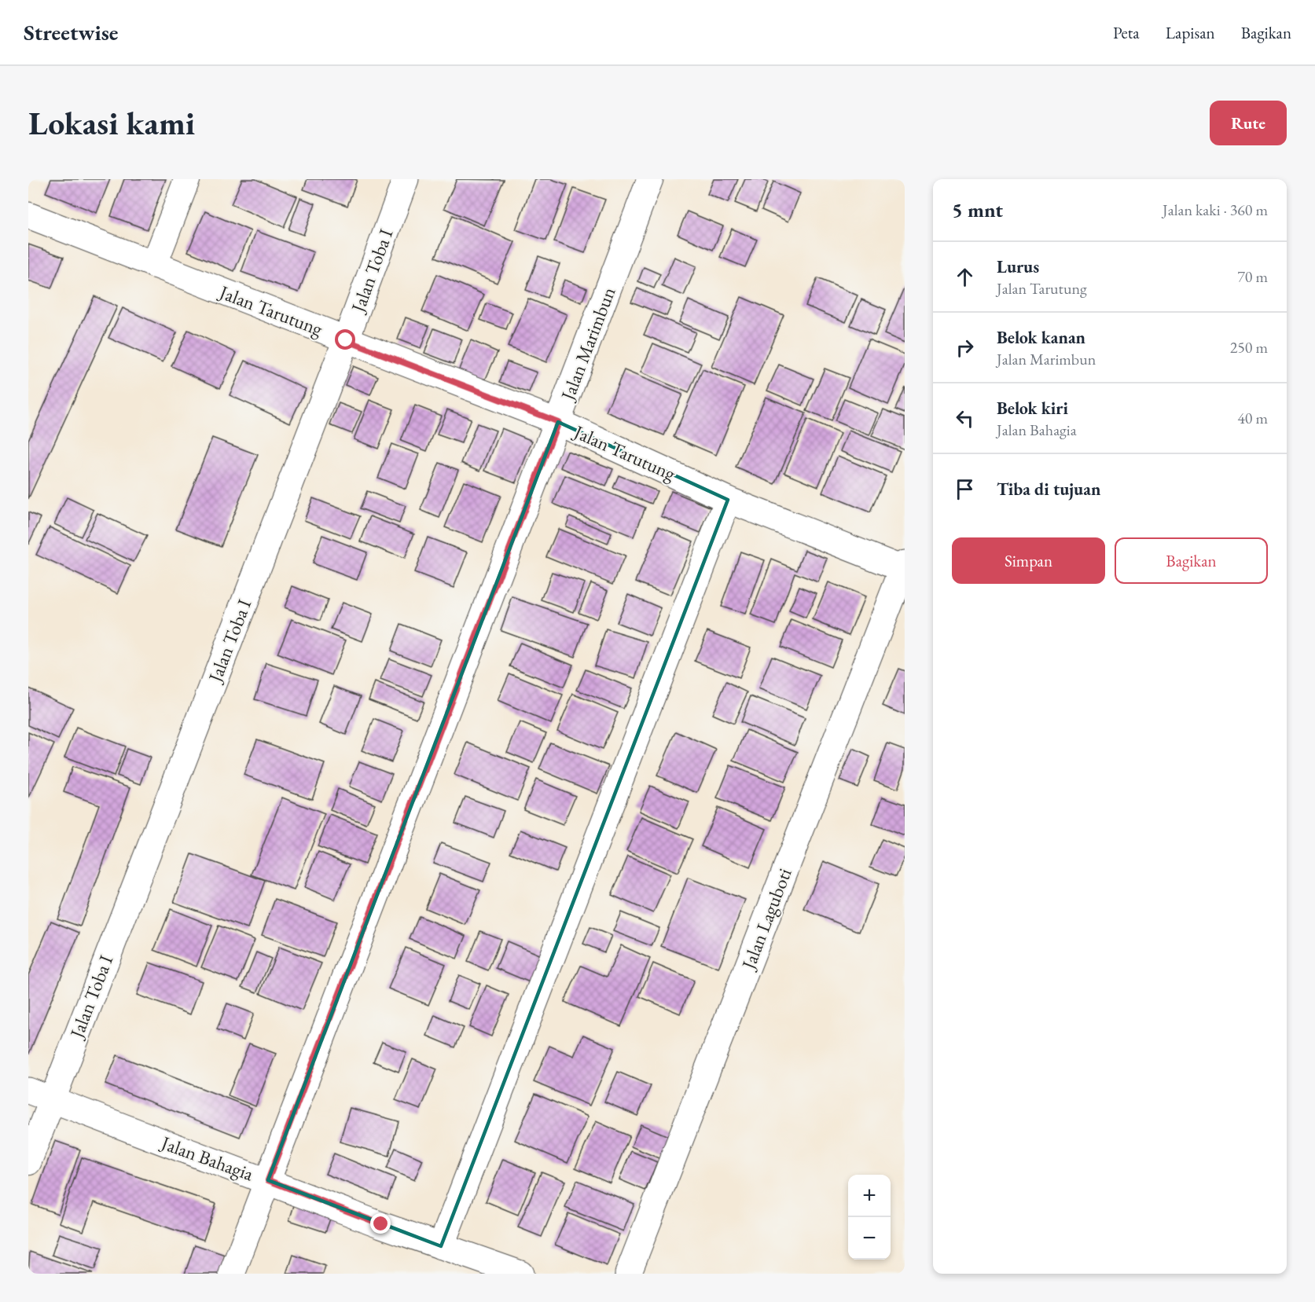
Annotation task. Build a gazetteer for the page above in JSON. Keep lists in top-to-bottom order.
{
  "streets": {
    "street": [
      "Jalan Toba I",
      "Jalan Tarutung",
      "Jalan Marimbun",
      "Jalan Laguboti",
      "Jalan Bahagia"
    ]
  },
  "crossings": [
    ["Jalan Toba I", "Jalan Tarutung"],
    ["Jalan Toba I", "Jalan Bahagia"],
    ["Jalan Tarutung", "Jalan Marimbun"],
    ["Jalan Tarutung", "Jalan Laguboti"],
    ["Jalan Marimbun", "Jalan Bahagia"]
  ],
  "page": {
    "header": "Streetwise",
    "nav": ["Peta", "Lapisan", "Bagikan"],
    "buttons": [
      "Rute",
      ["Simpan", "Bagikan"]
    ],
    "title": "Lokasi kami",
    "heading": ["5 mnt", "Jalan kaki · 360 m"],
    "list": [
      ["Lurus", "Jalan Tarutung", "70 m"],
      ["Belok kanan", "Jalan Marimbun", "250 m"],
      ["Belok kiri", "Jalan Bahagia", "40 m"],
      "Tiba di tujuan"
    ],
    "map_buttons": ["+", "−"]
  }
}
